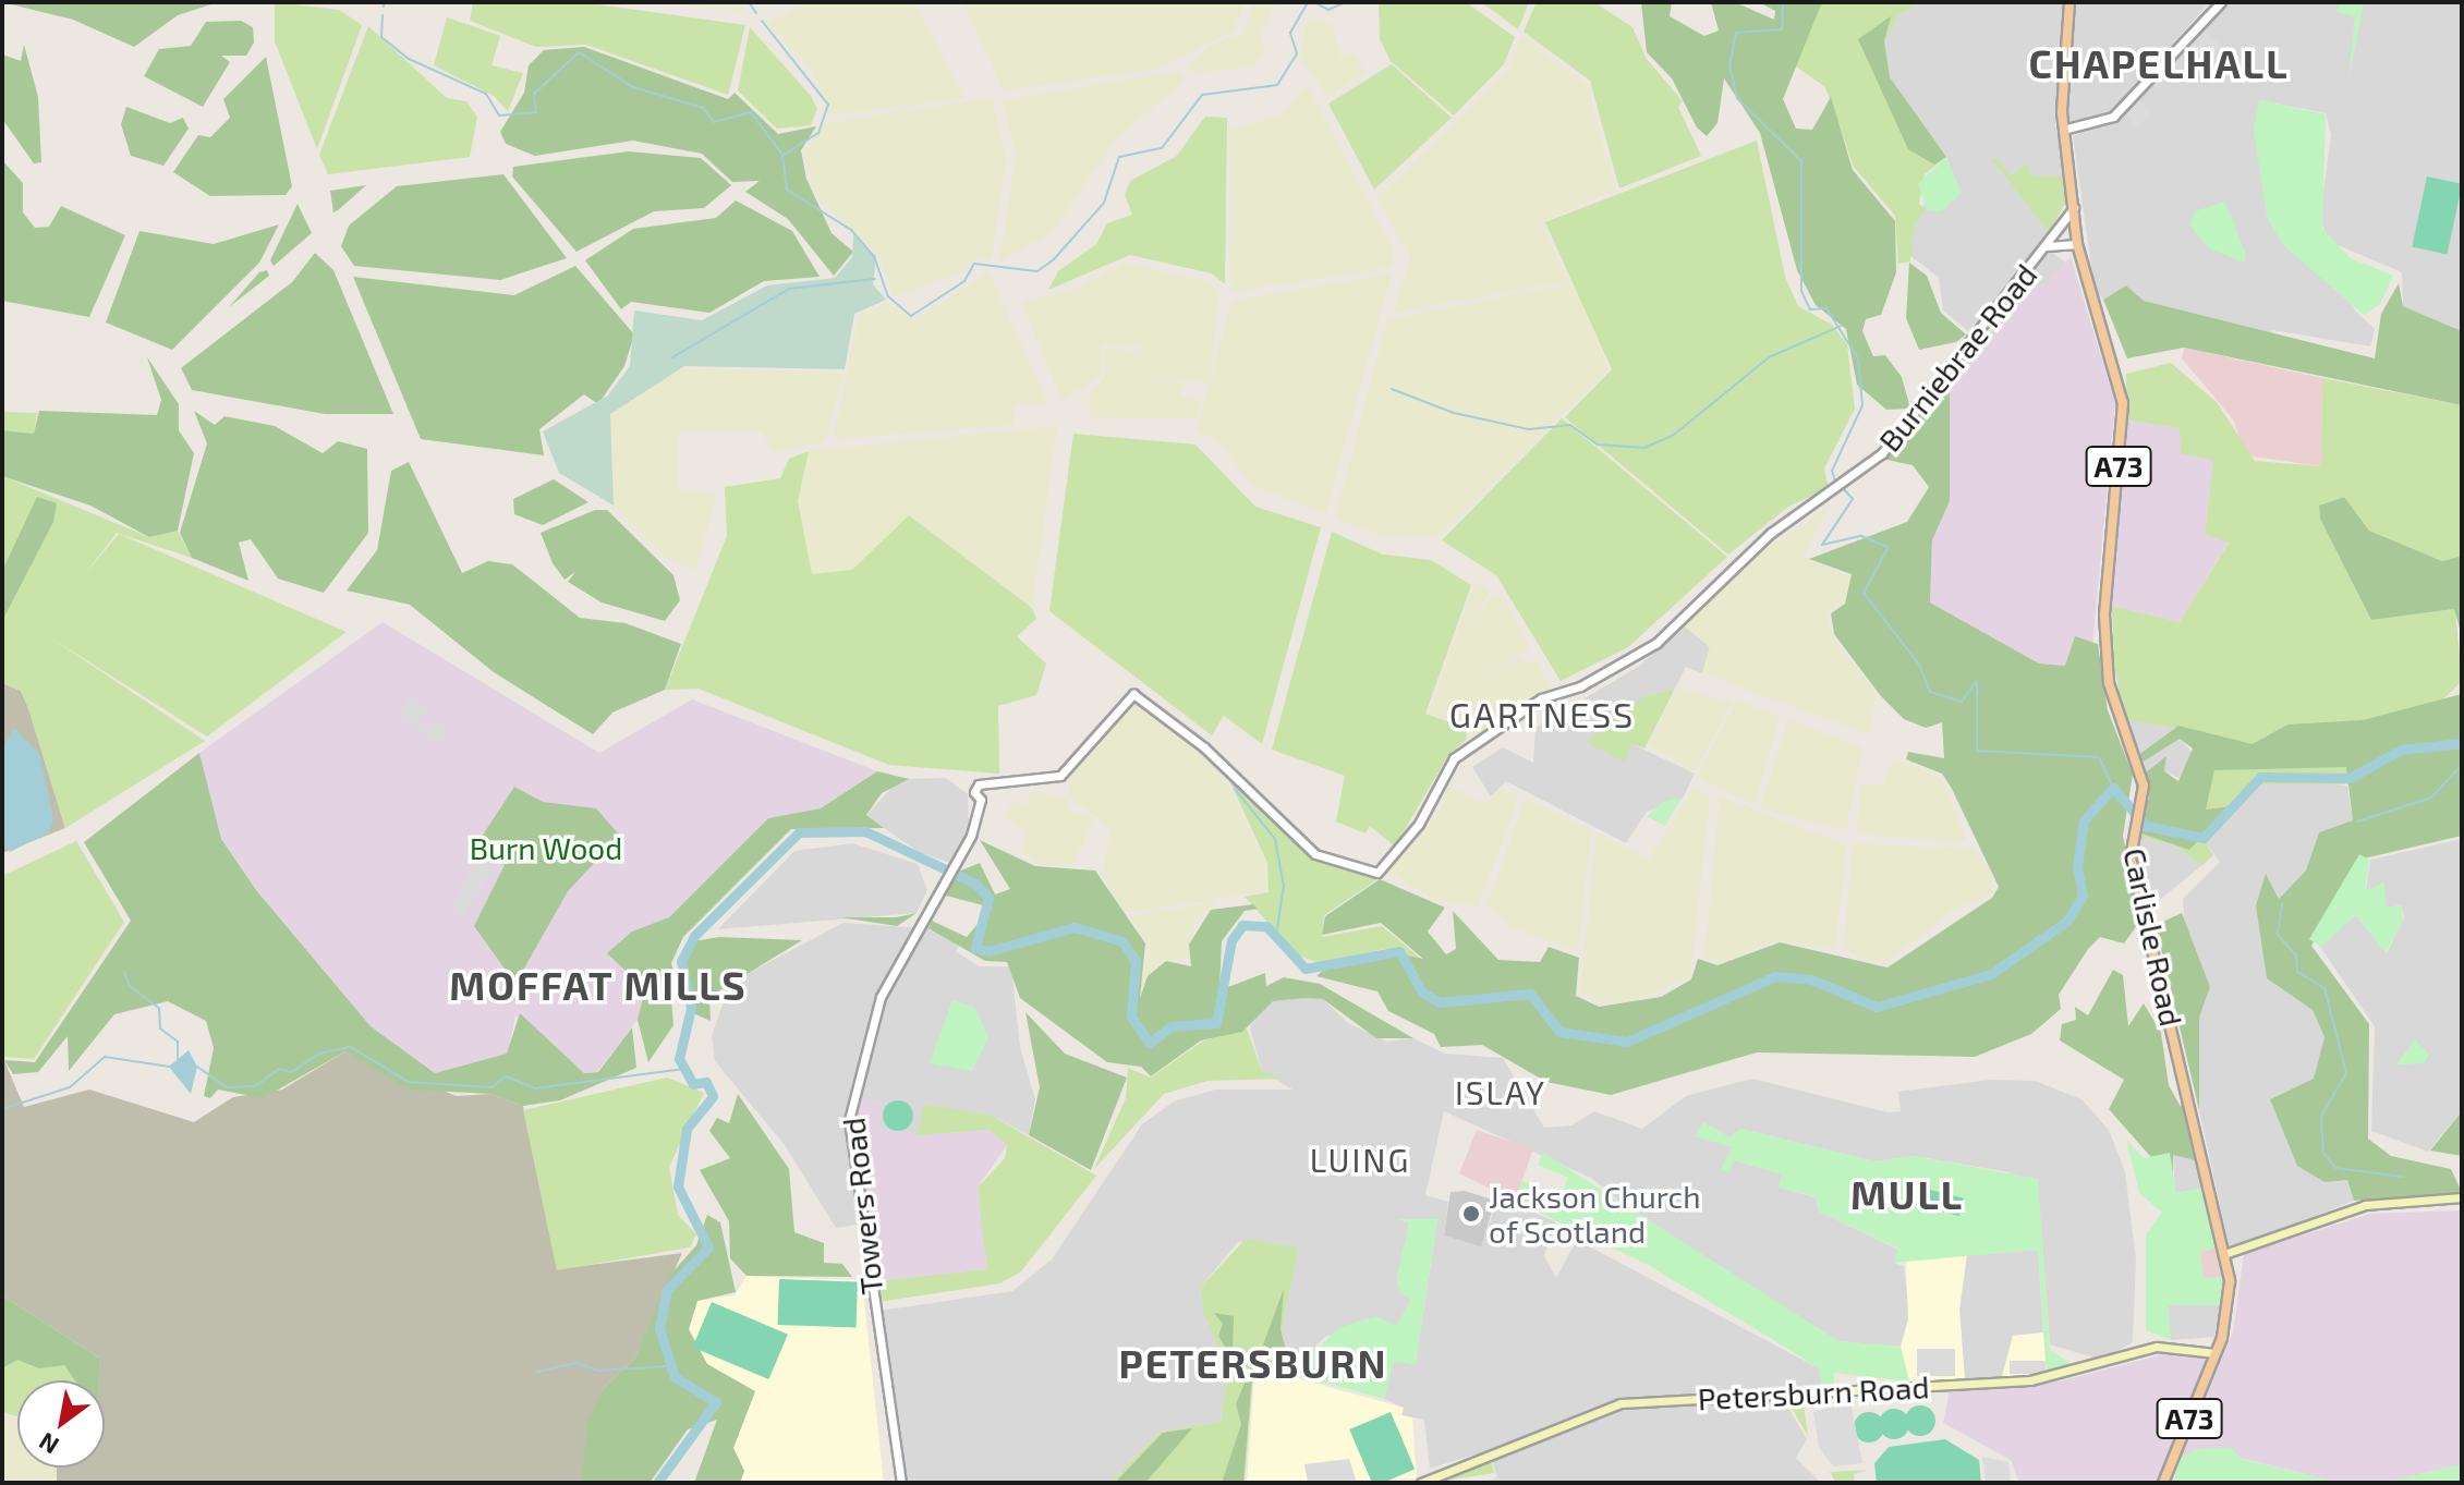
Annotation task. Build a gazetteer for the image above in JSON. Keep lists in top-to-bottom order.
{
  "streets": {
    "main road": ["A73", "Carlisle Road", "Petersburn Road"],
    "street": ["Burniebrae Road", "Towers Road"]
  },
  "crossings": [
    ["Burniebrae Road", "Carlisle Road"],
    ["Burniebrae Road", "Towers Road"],
    ["A73", "Carlisle Road"],
    ["Carlisle Road", "Petersburn Road"]
  ],
  "districts": [
    "CHAPELHALL",
    "GARTNESS",
    "MOFFAT MILLS",
    "ISLAY",
    "LUING",
    "MULL",
    "PETERSBURN"
  ],
  "parks": ["Burn Wood"],
  "places": ["Jackson Church of Scotland"],
  "north": "bottom left"
}
